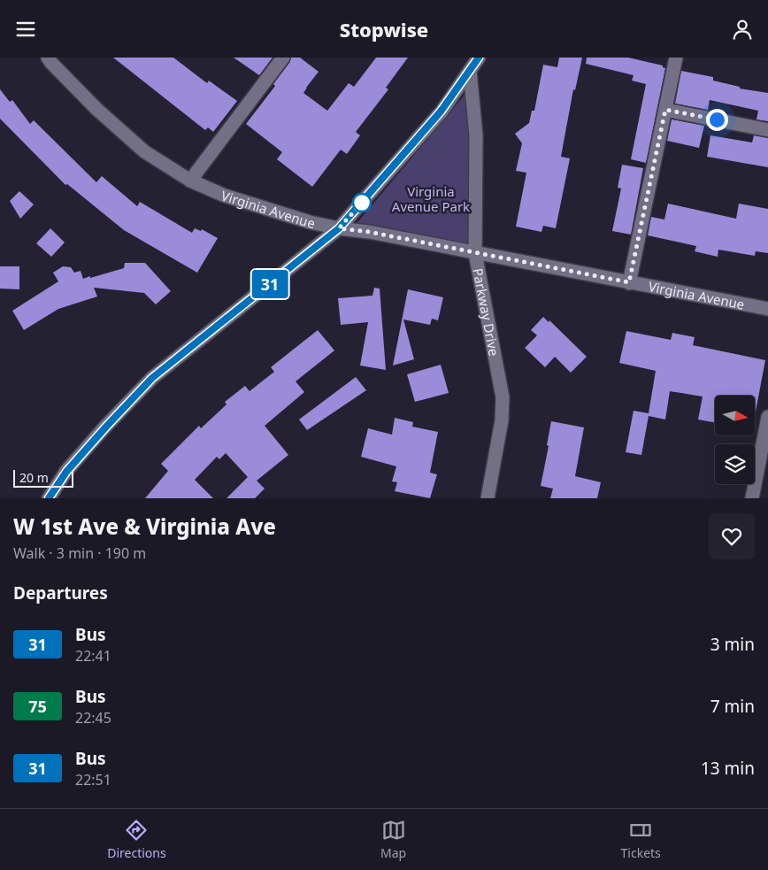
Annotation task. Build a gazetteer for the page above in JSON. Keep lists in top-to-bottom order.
{
  "streets": {
    "street": ["Virginia Avenue", "Parkway Drive"]
  },
  "crossings": [
    ["Virginia Avenue", "Parkway Drive"]
  ],
  "parks": ["Virginia Avenue Park"],
  "lines": ["bus line 31"],
  "scale_bar": "20 m",
  "north": "right",
  "page": {
    "header": "Stopwise",
    "on_map": "31",
    "scale": "20 m",
    "heading": [
      ["W 1st Ave & Virginia Ave", "Walk · 3 min · 190 m"],
      "Departures"
    ],
    "list": [
      {
        "mark": "31",
        "name": "Bus",
        "note": "22:41",
        "value": "3 min"
      },
      {
        "mark": "75",
        "name": "Bus",
        "note": "22:45",
        "value": "7 min"
      },
      {
        "mark": "31",
        "name": "Bus",
        "note": "22:51",
        "value": "13 min"
      }
    ],
    "tabs": ["Directions", "Map", "Tickets"]
  }
}
